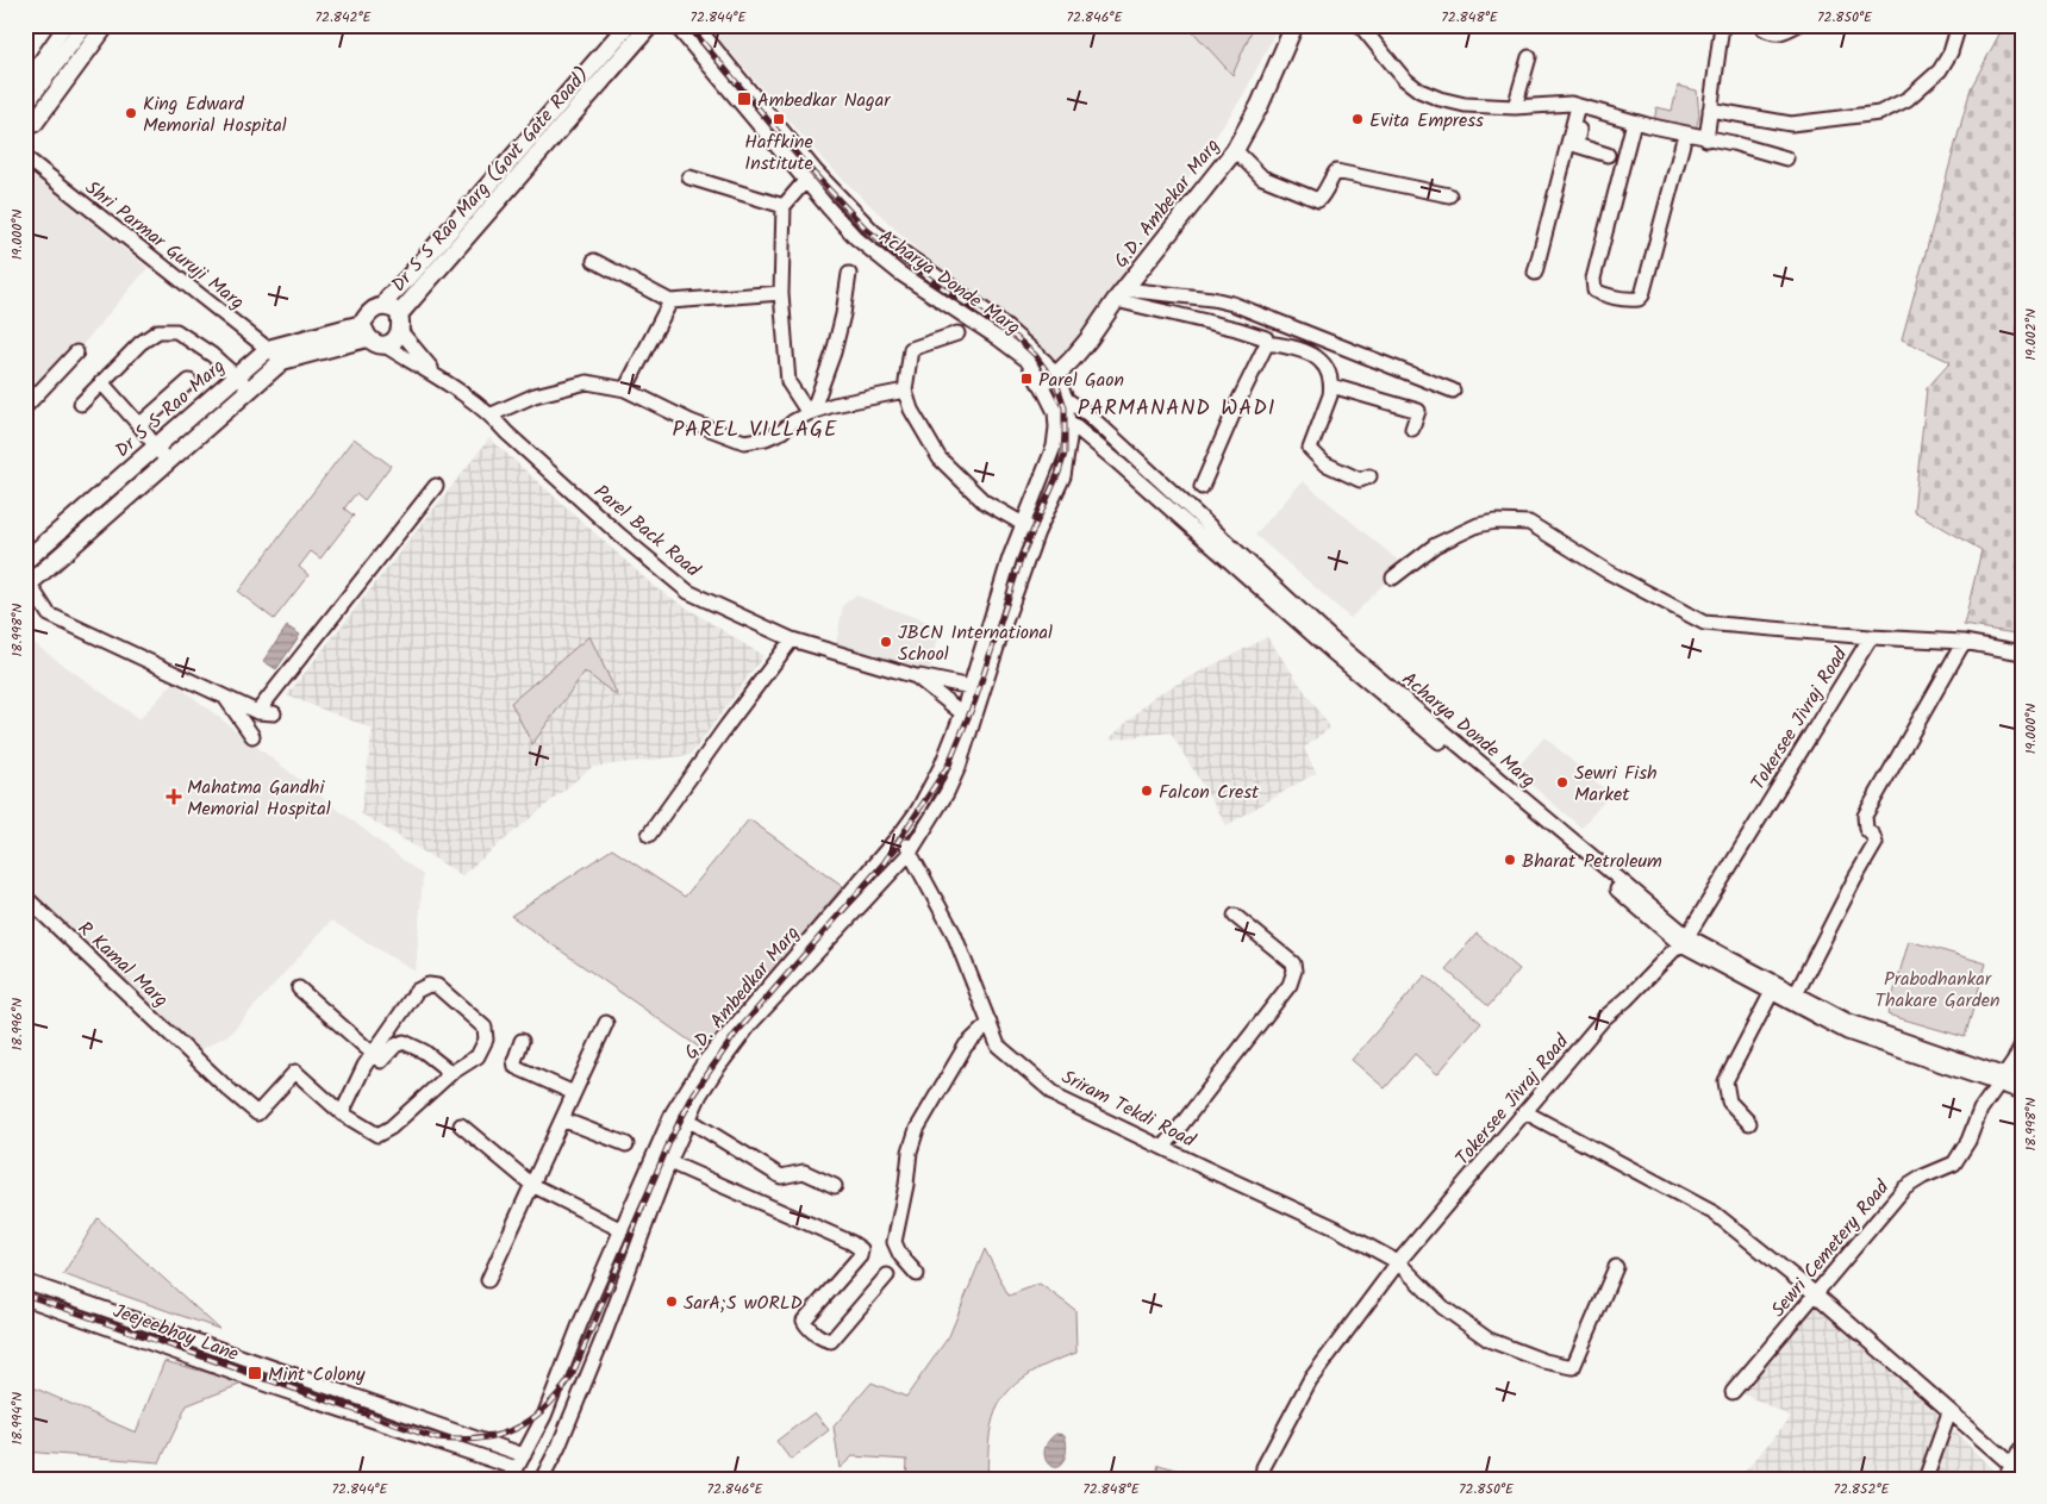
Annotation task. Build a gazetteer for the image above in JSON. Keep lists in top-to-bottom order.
{
  "streets": {
    "main road": ["Dr S S Rao Marg (Govt Gate Road)", "G.D. Ambekar Marg", "Dr S S Rao Marg"],
    "street": [
      "Shri Parmar Guruji Marg",
      "Acharya Donde Marg",
      "Parel Back Road",
      "Tokersee Jivraj Road",
      "R Kamal Marg",
      "G.D. Ambedkar Marg",
      "Sriram Tekdi Road",
      "Sewri Cemetery Road",
      "Jeejeebhoy Lane"
    ]
  },
  "crossings": [
    ["Dr S S Rao Marg (Govt Gate Road)", "Dr S S Rao Marg"],
    ["Dr S S Rao Marg (Govt Gate Road)", "Parel Back Road"],
    ["G.D. Ambekar Marg", "Acharya Donde Marg"],
    ["Shri Parmar Guruji Marg", "Dr S S Rao Marg"],
    ["Acharya Donde Marg", "Tokersee Jivraj Road"],
    ["Acharya Donde Marg", "G.D. Ambedkar Marg"],
    ["Acharya Donde Marg", "Sewri Cemetery Road"],
    ["Dr S S Rao Marg", "Parel Back Road"],
    ["Parel Back Road", "G.D. Ambedkar Marg"],
    ["Tokersee Jivraj Road", "Sriram Tekdi Road"],
    ["G.D. Ambedkar Marg", "Sriram Tekdi Road"],
    ["G.D. Ambedkar Marg", "Jeejeebhoy Lane"]
  ],
  "districts": ["PARMANAND WADI", "PAREL VILLAGE"],
  "parks": ["Prabodhankar Thakare Garden"],
  "places": {
    "transit": [
      "Ambedkar Nagar",
      "Haffkine Institute",
      "Parel Gaon",
      "Mint Colony"
    ],
    "other": [
      "King Edward Memorial Hospital",
      "Evita Empress",
      "JBCN International School",
      "Sewri Fish Market",
      "Falcon Crest",
      "Bharat Petroleum",
      "SarA;S wORLD"
    ],
    "health": ["Mahatma Gandhi Memorial Hospital"]
  },
  "coordinates": [
    "72.842°E",
    "72.844°E",
    "72.846°E",
    "72.848°E",
    "72.850°E",
    "19.000°N",
    "19.002°N",
    "18.998°N",
    "18.996°N",
    "18.994°N",
    "72.852°E"
  ]
}
